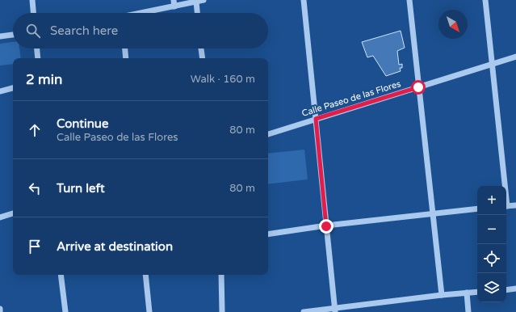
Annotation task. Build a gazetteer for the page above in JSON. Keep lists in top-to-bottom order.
{
  "streets": {
    "street": ["Calle Paseo de las Flores"]
  },
  "north": "bottom right",
  "page": {
    "search": "Search here",
    "heading": ["2 min", "Walk · 160 m"],
    "list": [
      ["Continue", "Calle Paseo de las Flores", "80 m"],
      ["Turn left", "80 m"],
      "Arrive at destination"
    ],
    "map_buttons": ["+", "−"]
  }
}
